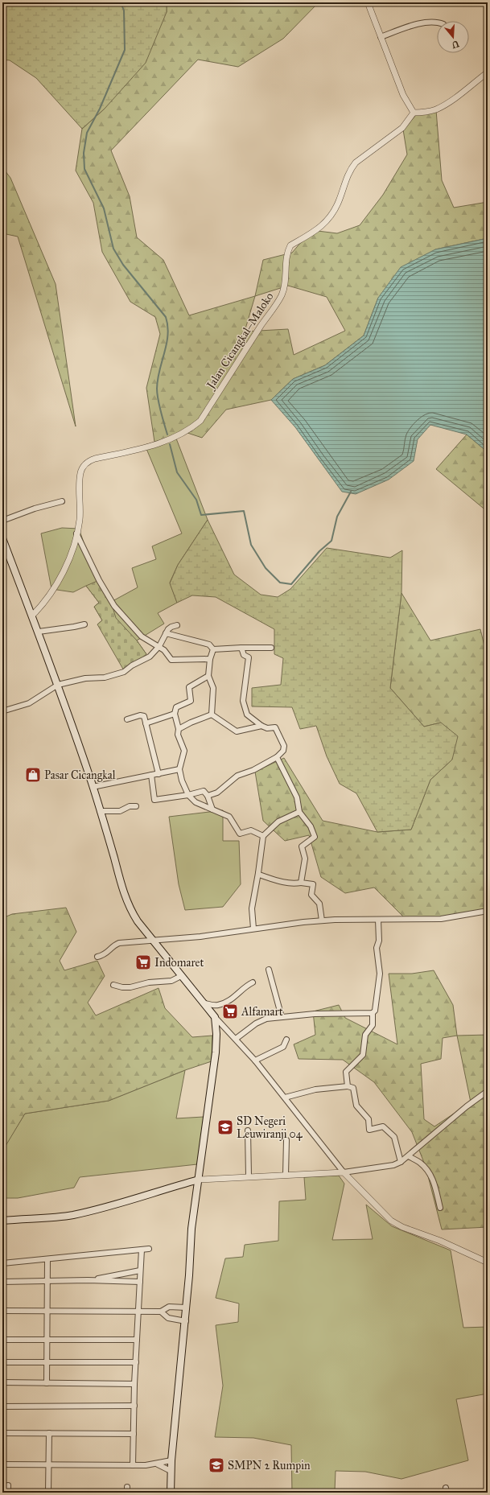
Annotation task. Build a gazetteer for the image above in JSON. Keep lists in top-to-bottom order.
{
  "streets": {
    "street": ["Jalan Cicangkal–Maloko"]
  },
  "places": {
    "shop": ["Pasar Cicangkal"],
    "supermarket": ["Indomaret", "Alfamart"],
    "school or university": ["SD Negeri Leuwiranji 04", "SMPN 2 Rumpin"]
  },
  "north": "bottom"
}
